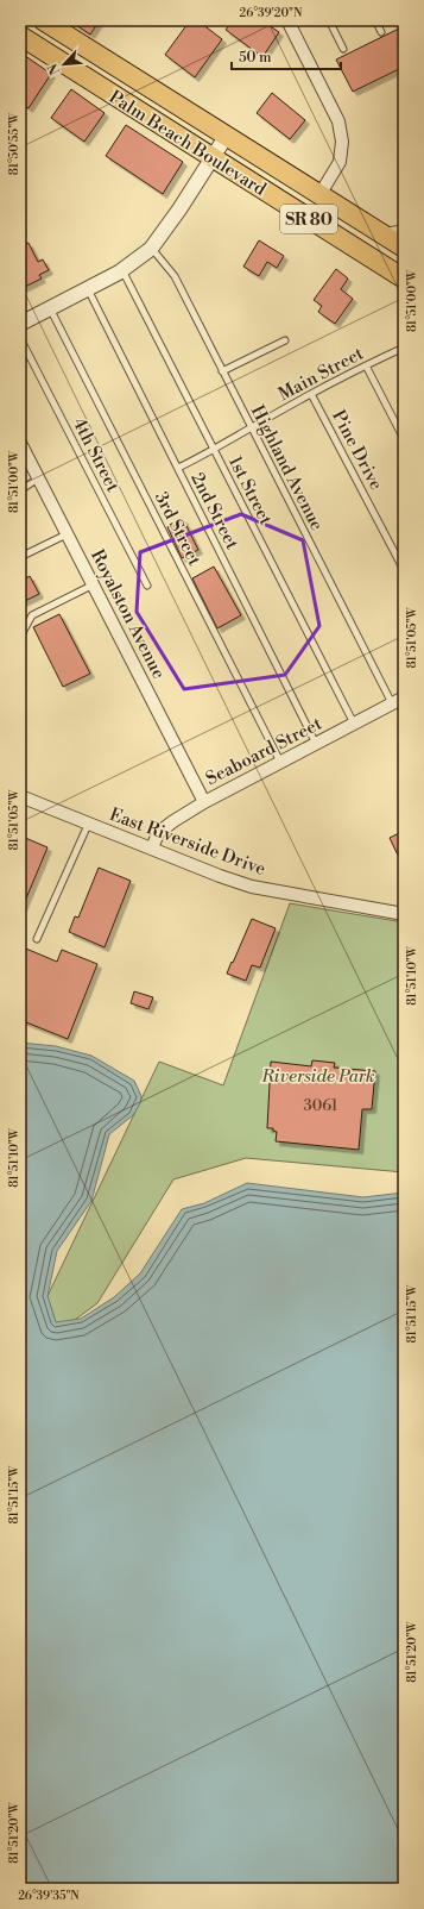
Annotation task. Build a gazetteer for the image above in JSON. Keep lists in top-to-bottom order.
{
  "streets": {
    "main road": ["Palm Beach Boulevard", "SR 80"],
    "street": ["Royalston Avenue", "Seaboard Street", "East Riverside Drive"],
    "lane": [
      "Main Street",
      "Pine Drive",
      "4th Street",
      "Highland Avenue",
      "1st Street",
      "2nd Street",
      "3rd Street"
    ]
  },
  "crossings": [
    ["Main Street", "Pine Drive"],
    ["Main Street", "Highland Avenue"],
    ["Main Street", "1st Street"],
    ["Main Street", "2nd Street"],
    ["Highland Avenue", "Seaboard Street"],
    ["1st Street", "Seaboard Street"],
    ["2nd Street", "Seaboard Street"],
    ["3rd Street", "Seaboard Street"],
    ["Royalston Avenue", "Seaboard Street"],
    ["Seaboard Street", "East Riverside Drive"]
  ],
  "parks": ["Riverside Park"],
  "house_numbers": ["3061"],
  "scale_bar": "50 m",
  "north": "bottom left",
  "coordinates": [
    "26°39'20\"N",
    "81°50'55\"W",
    "81°51'00\"W",
    "81°51'05\"W",
    "81°51'10\"W",
    "81°51'15\"W",
    "81°51'20\"W",
    "26°39'35\"N"
  ]
}
